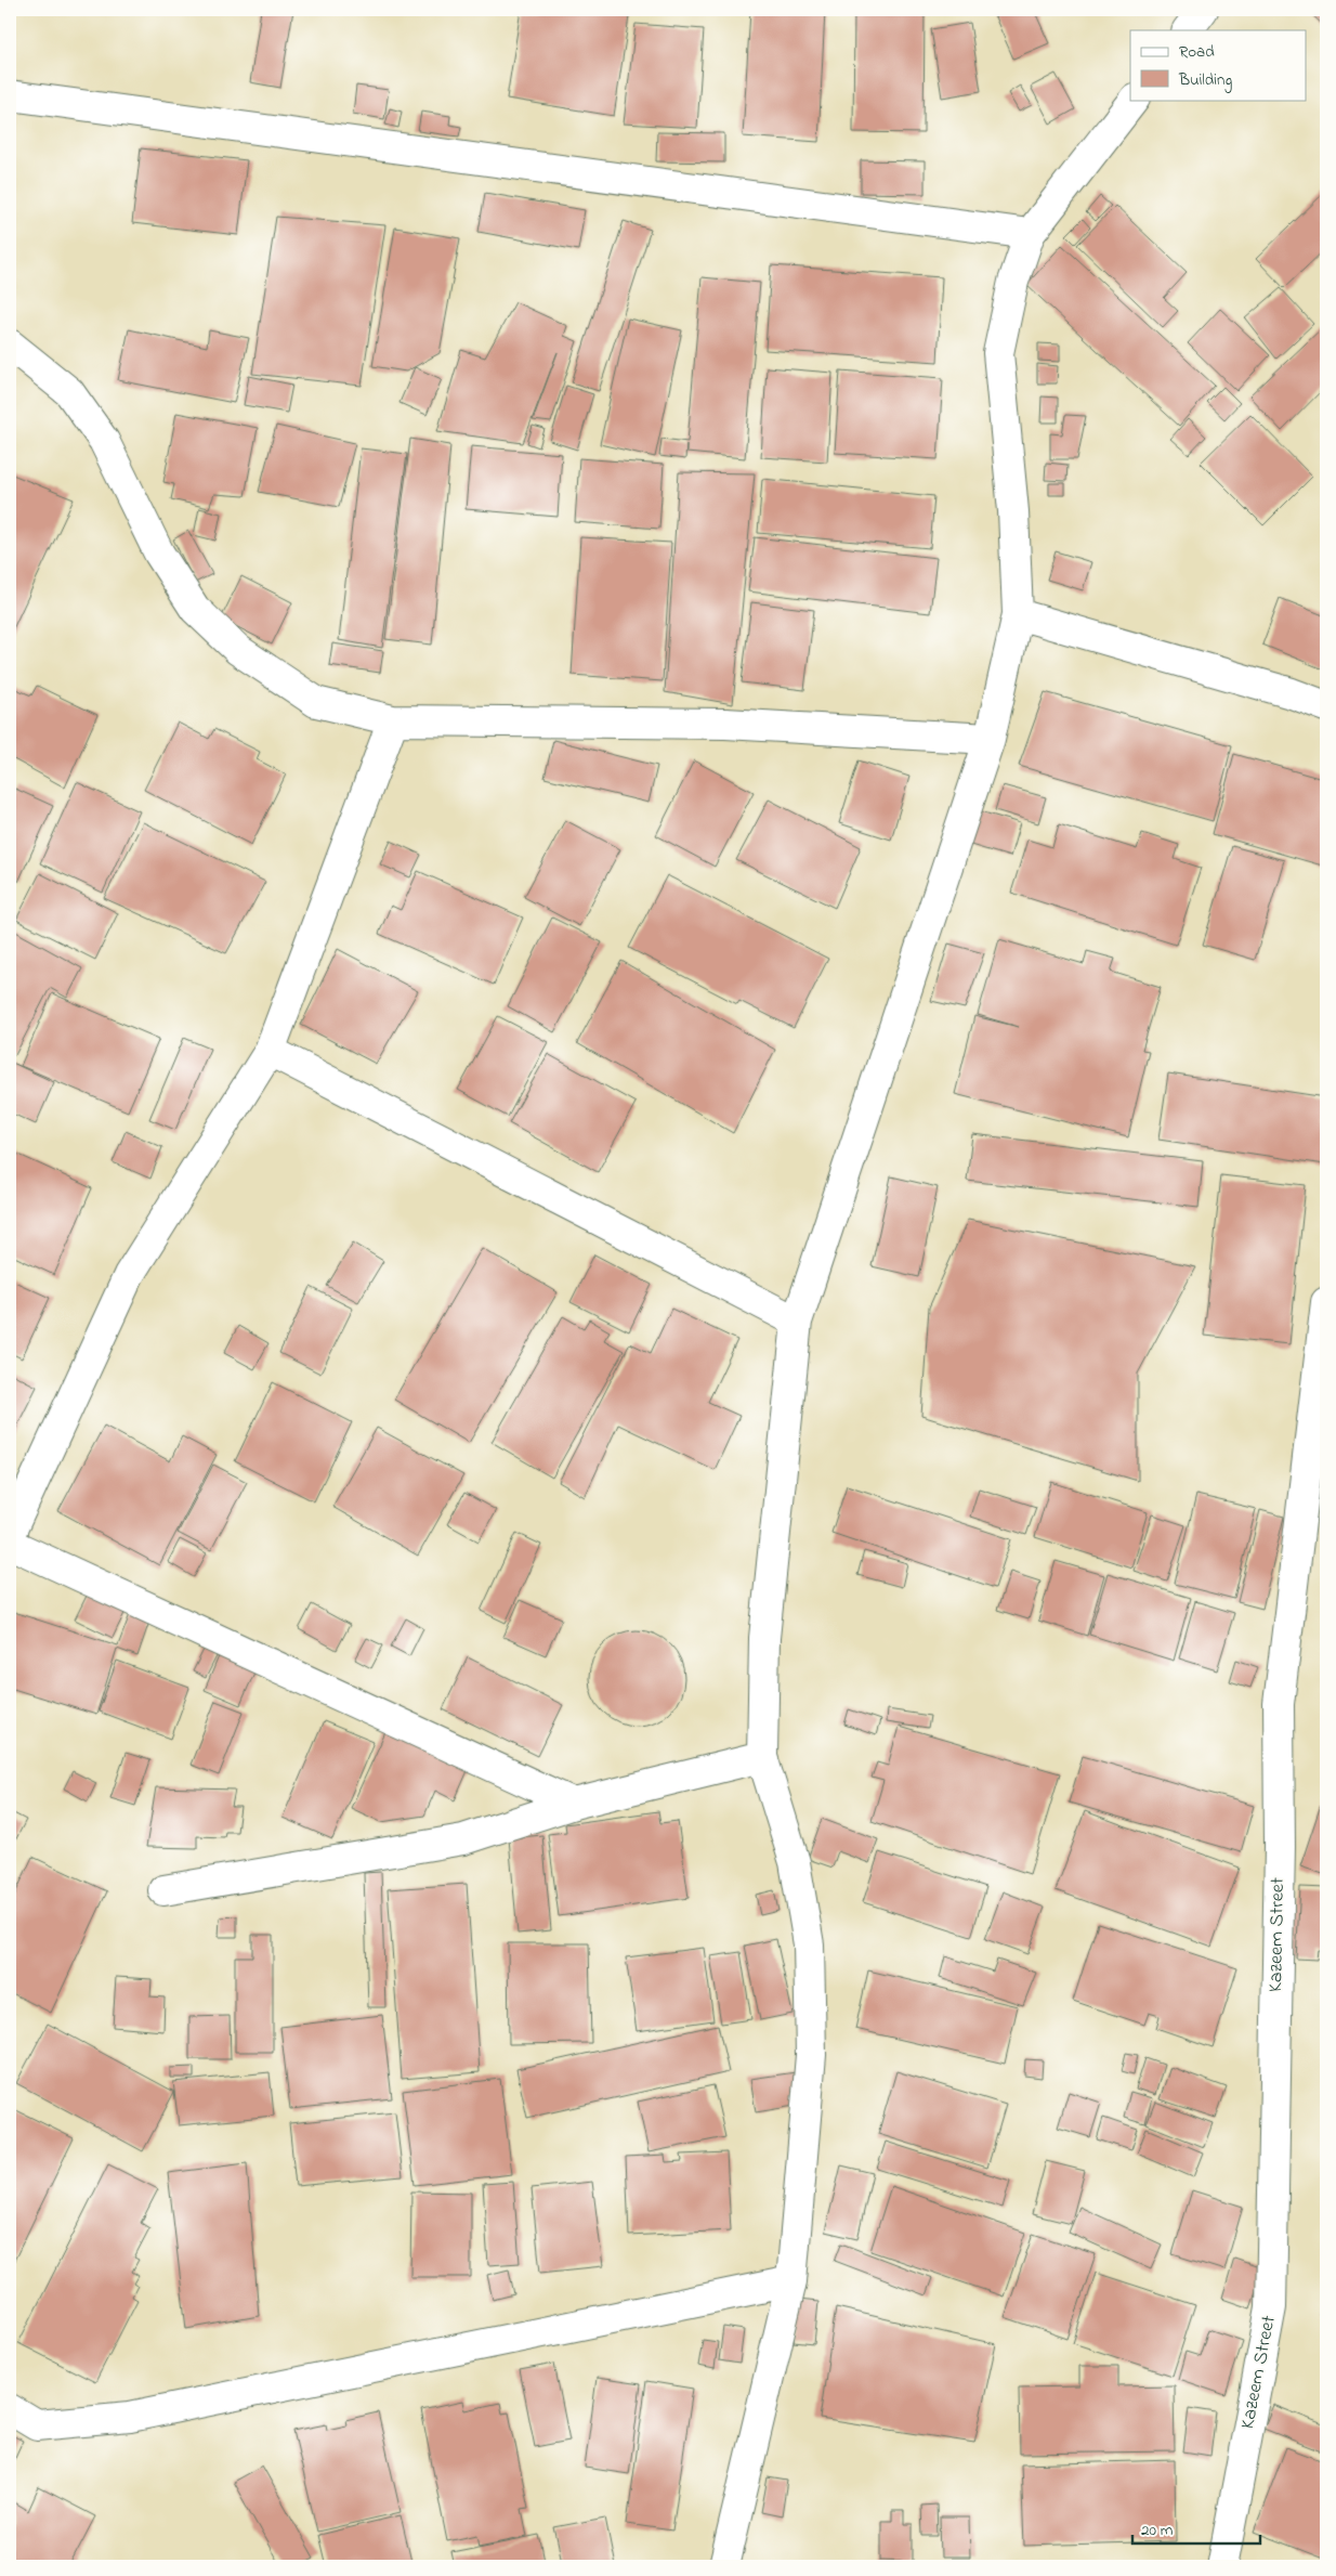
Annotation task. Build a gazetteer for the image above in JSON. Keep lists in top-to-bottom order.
{
  "streets": {
    "street": ["Kazeem Street"]
  },
  "legend": ["Road", "Building"],
  "scale_bar": "20 m"
}
